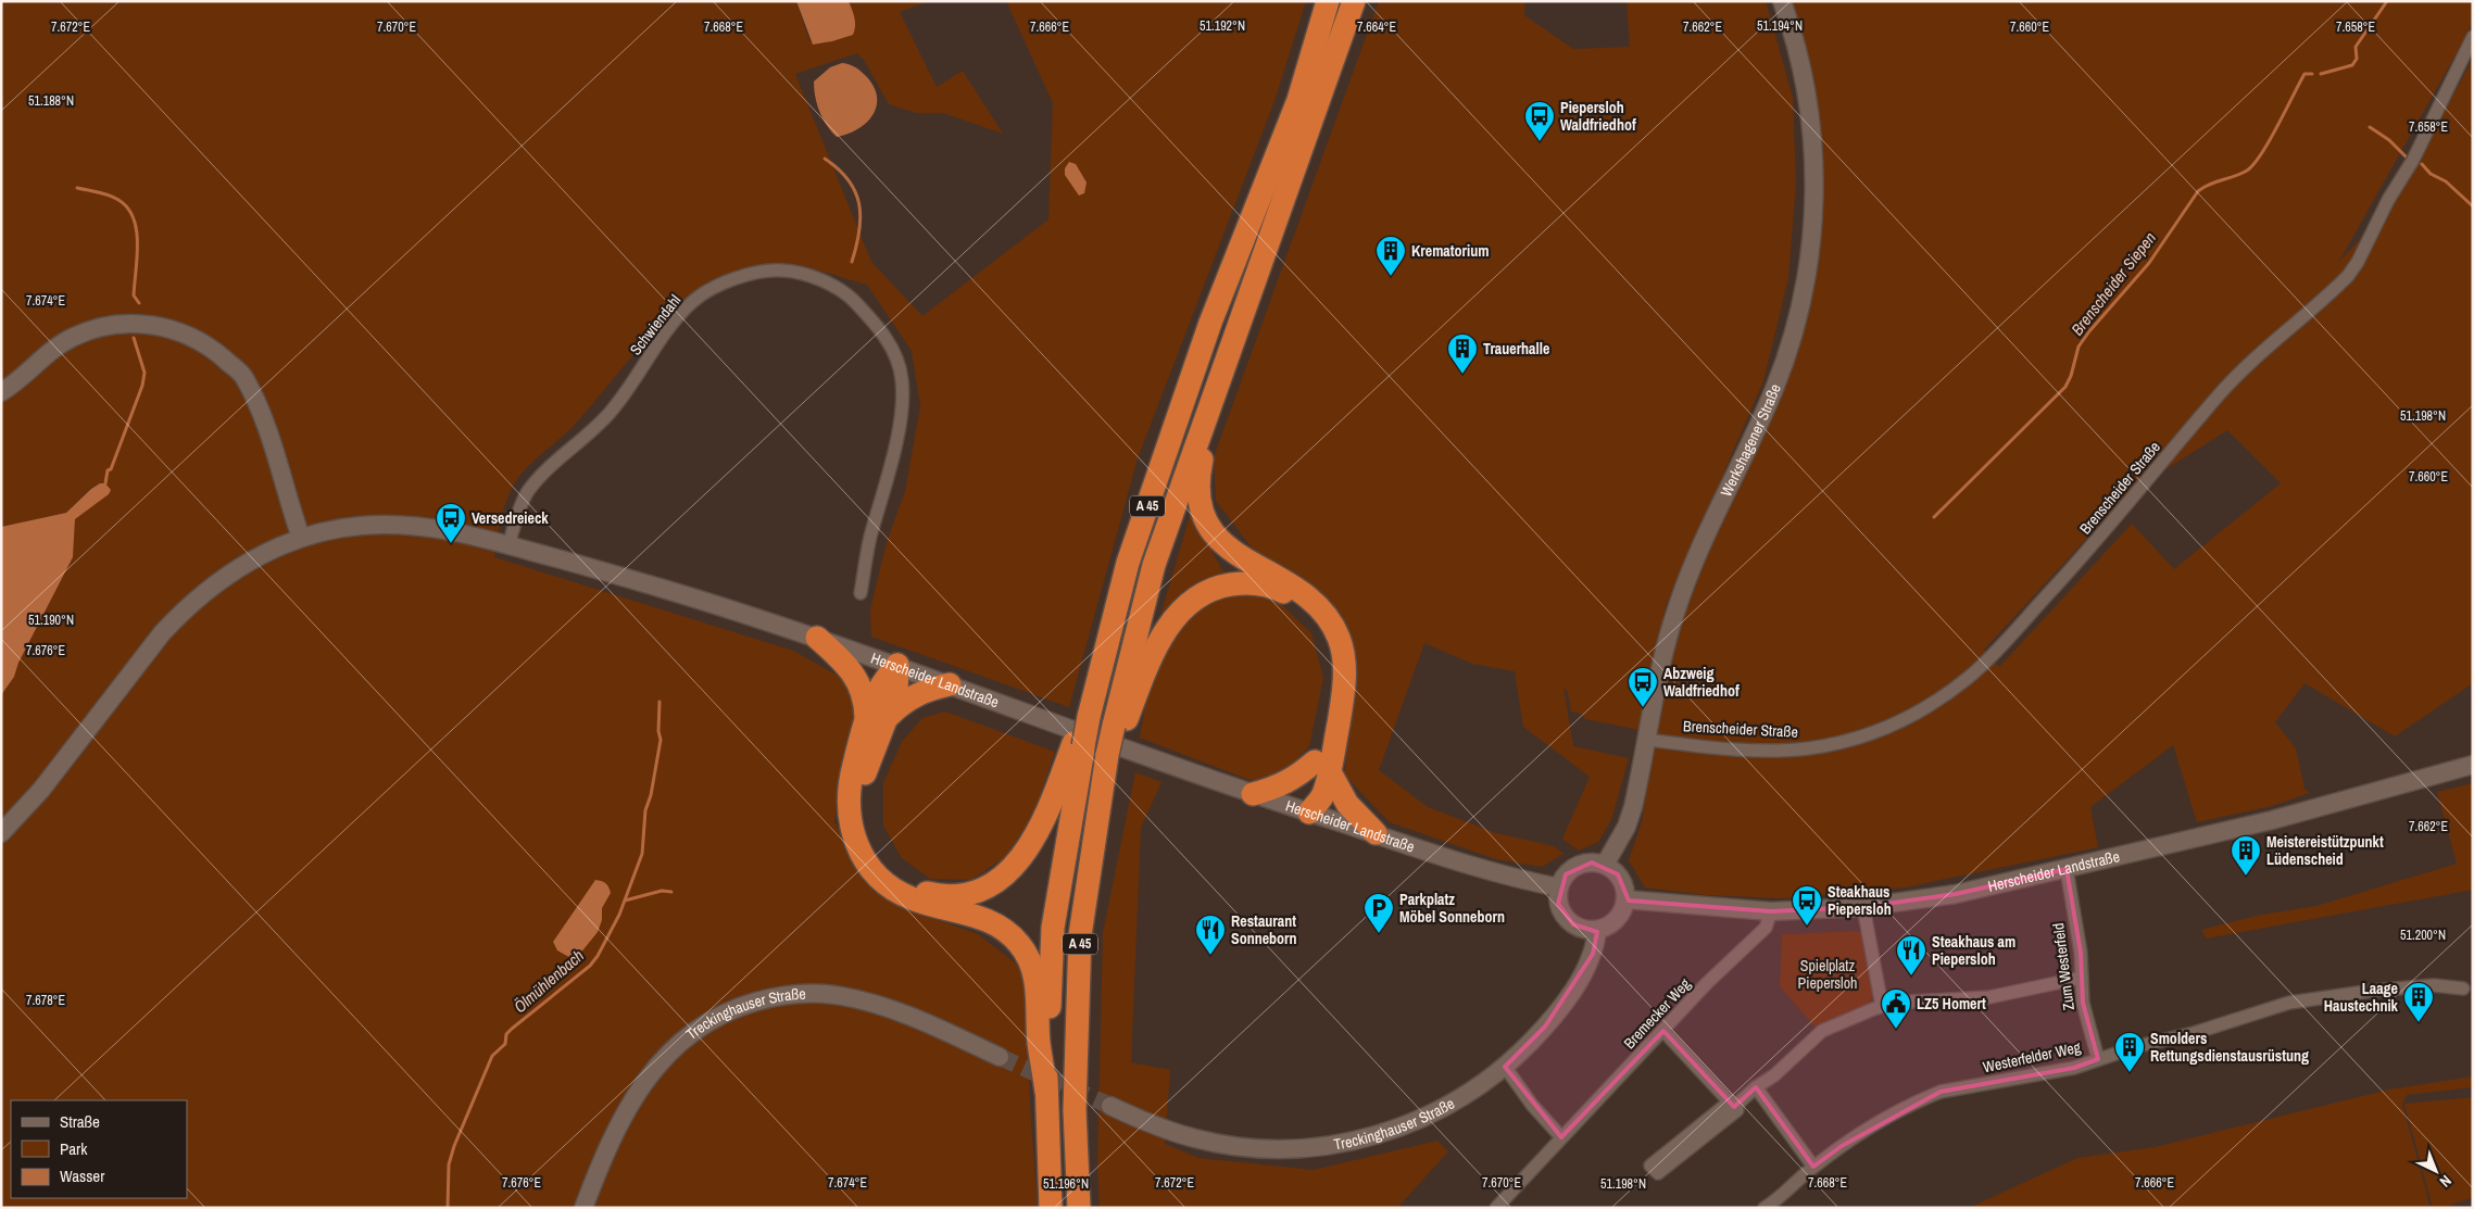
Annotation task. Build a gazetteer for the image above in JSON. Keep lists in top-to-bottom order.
{
  "streets": {
    "highway": ["A 45"],
    "main road": ["Werkshagener Straße", "Herscheider Landstraße", "Treckinghauser Straße"],
    "street": [
      "Schwiendahl",
      "Brenscheider Straße",
      "Zum Westerfeld",
      "Bremecker Weg",
      "Westerfelder Weg"
    ]
  },
  "crossings": [
    ["Schwiendahl", "Herscheider Landstraße"],
    ["Werkshagener Straße", "Brenscheider Straße"],
    ["Werkshagener Straße", "Herscheider Landstraße"],
    ["Werkshagener Straße", "Treckinghauser Straße"],
    ["Herscheider Landstraße", "Zum Westerfeld"],
    ["Herscheider Landstraße", "Bremecker Weg"],
    ["Herscheider Landstraße", "Treckinghauser Straße"],
    ["Zum Westerfeld", "Westerfelder Weg"]
  ],
  "water": ["Brenscheider Siepen", "Ölmühlenbach"],
  "parks": ["Spielplatz Piepersloh"],
  "places": {
    "bus stop": [
      "Piepersloh Waldfriedhof",
      "Versedreieck",
      "Abzweig Waldfriedhof",
      "Steakhaus Piepersloh"
    ],
    "building": [
      "Krematorium",
      "Trauerhalle",
      "Meistereistützpunkt Lüdenscheid",
      "Laage Haustechnik",
      "Smolders Rettungsdienstausrüstung"
    ],
    "parking": ["Parkplatz Möbel Sonneborn"],
    "restaurant": ["Restaurant Sonneborn", "Steakhaus am Piepersloh"],
    "public building": ["LZ5 Homert"]
  },
  "legend": ["Straße", "Park", "Wasser"],
  "north": "bottom right",
  "coordinates": [
    "51.192°N",
    "51.194°N",
    "7.672°E",
    "7.670°E",
    "7.668°E",
    "7.666°E",
    "7.664°E",
    "7.662°E",
    "7.660°E",
    "7.658°E",
    "51.188°N",
    "7.674°E",
    "51.198°N",
    "51.190°N",
    "7.676°E",
    "51.200°N",
    "7.678°E",
    "51.196°N"
  ]
}
